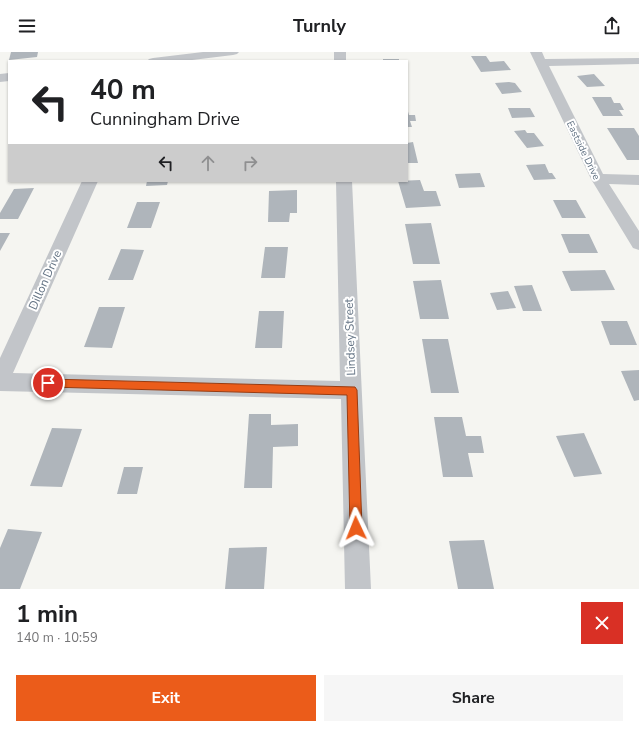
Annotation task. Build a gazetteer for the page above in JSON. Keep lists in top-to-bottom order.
{
  "streets": {
    "street": ["Eastside Drive", "Dillon Drive", "Lindsey Street"]
  },
  "page": {
    "header": "Turnly",
    "turn": ["40 m", "Cunningham Drive"],
    "heading": ["1 min", "140 m · 10:59"],
    "buttons": ["Exit", "Share"]
  }
}
